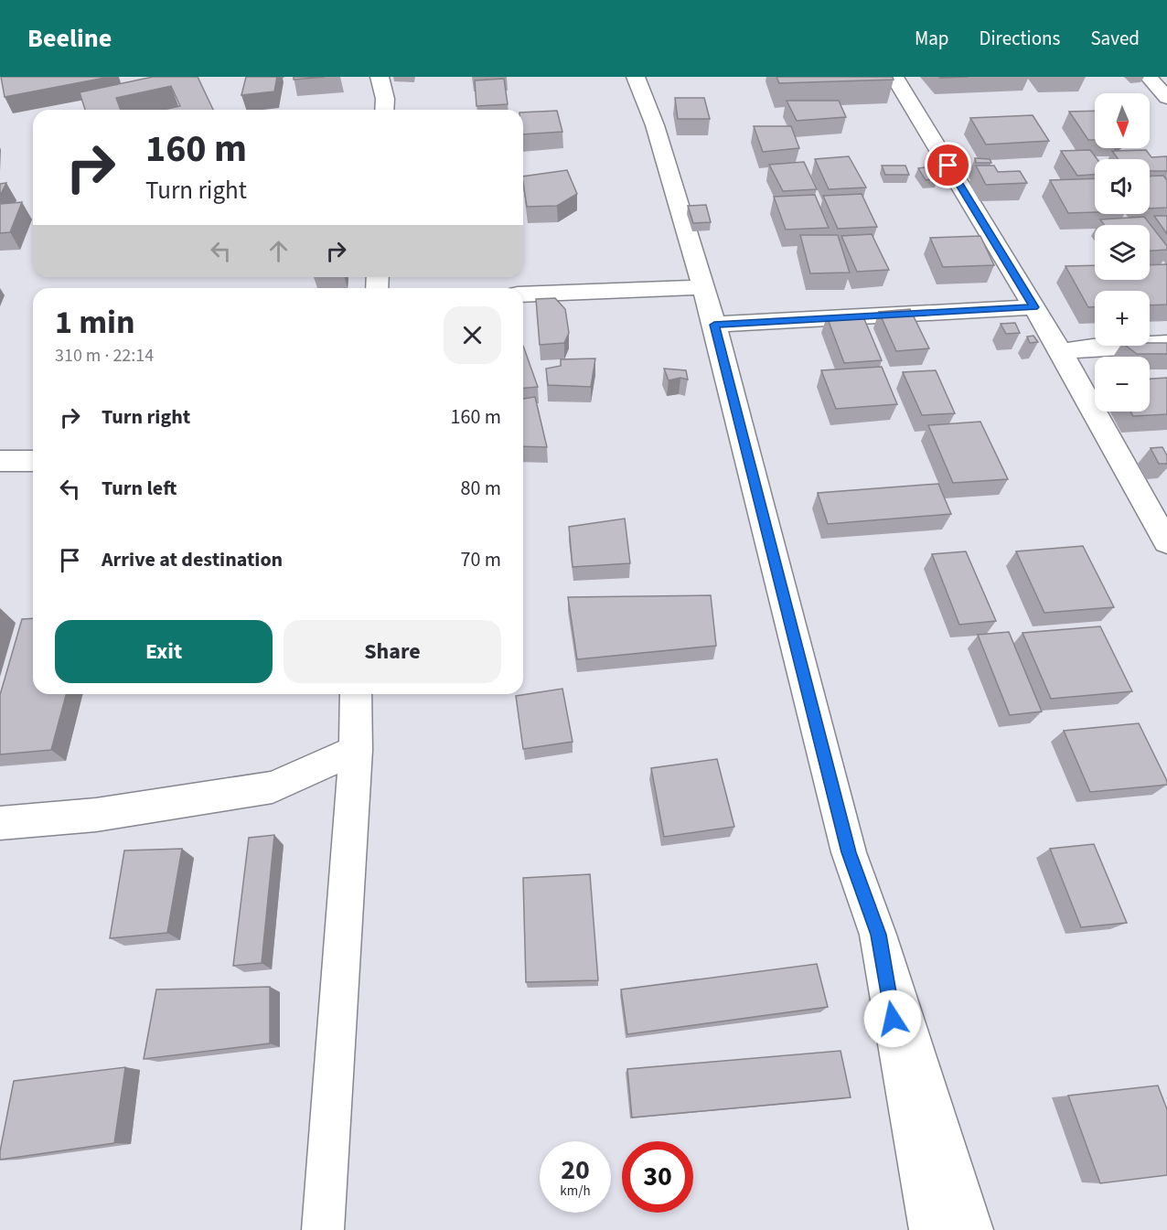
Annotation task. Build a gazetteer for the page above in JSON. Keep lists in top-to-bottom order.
{
  "north": "bottom",
  "page": {
    "header": "Beeline",
    "nav": ["Map", "Directions", "Saved"],
    "map_buttons": ["+", "−"],
    "turn": ["160 m", "Turn right"],
    "heading": ["1 min", "310 m · 22:14"],
    "list": [
      {
        "name": "Turn right",
        "value": "160 m"
      },
      {
        "name": "Turn left",
        "value": "80 m"
      },
      {
        "name": "Arrive at destination",
        "value": "70 m"
      }
    ],
    "buttons": ["Exit", "Share"],
    "speed": "20 km/h",
    "limit": "30"
  }
}
